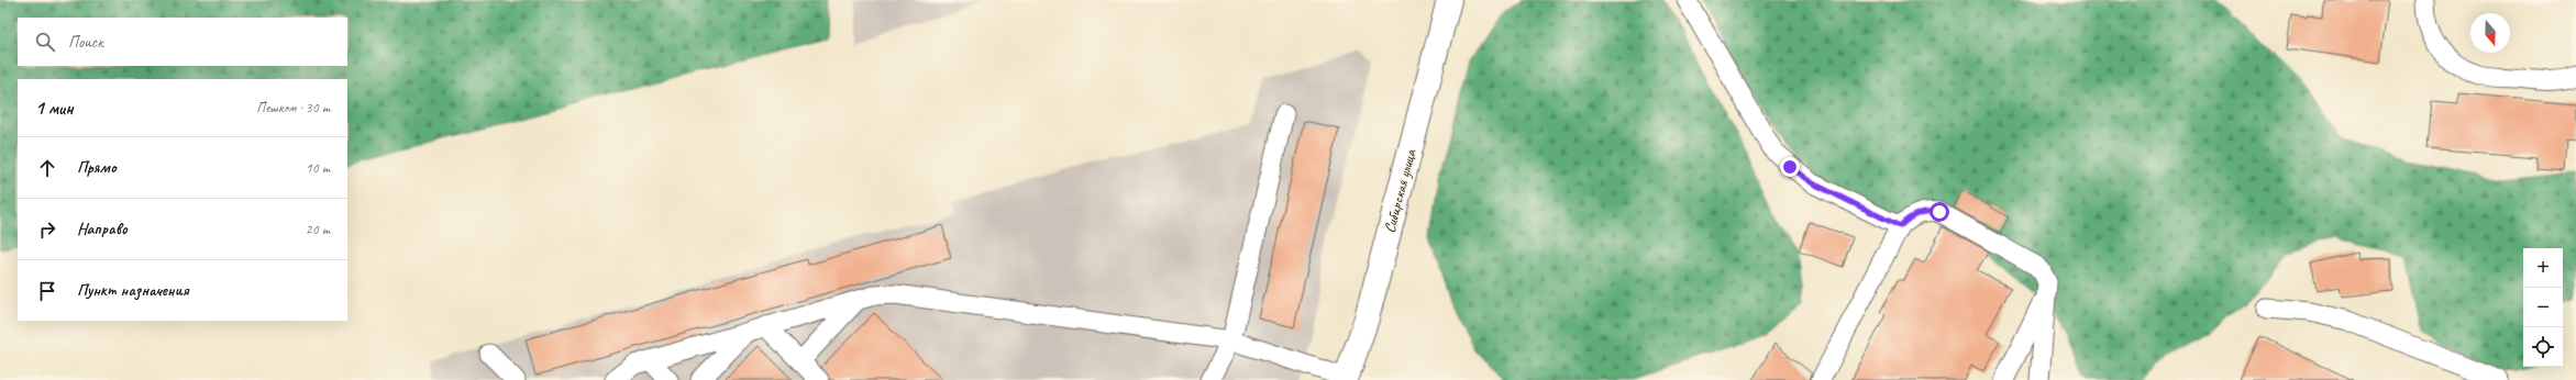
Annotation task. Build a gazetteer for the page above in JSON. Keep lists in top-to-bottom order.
{
  "streets": {
    "street": ["Сибирская улица"]
  },
  "north": "bottom",
  "page": {
    "search": "Поиск",
    "heading": ["1 мин", "Пешком · 30 m"],
    "list": [
      ["Прямо", "10 m"],
      ["Направо", "20 m"],
      "Пункт назначения"
    ],
    "map_buttons": ["+", "−"]
  }
}
